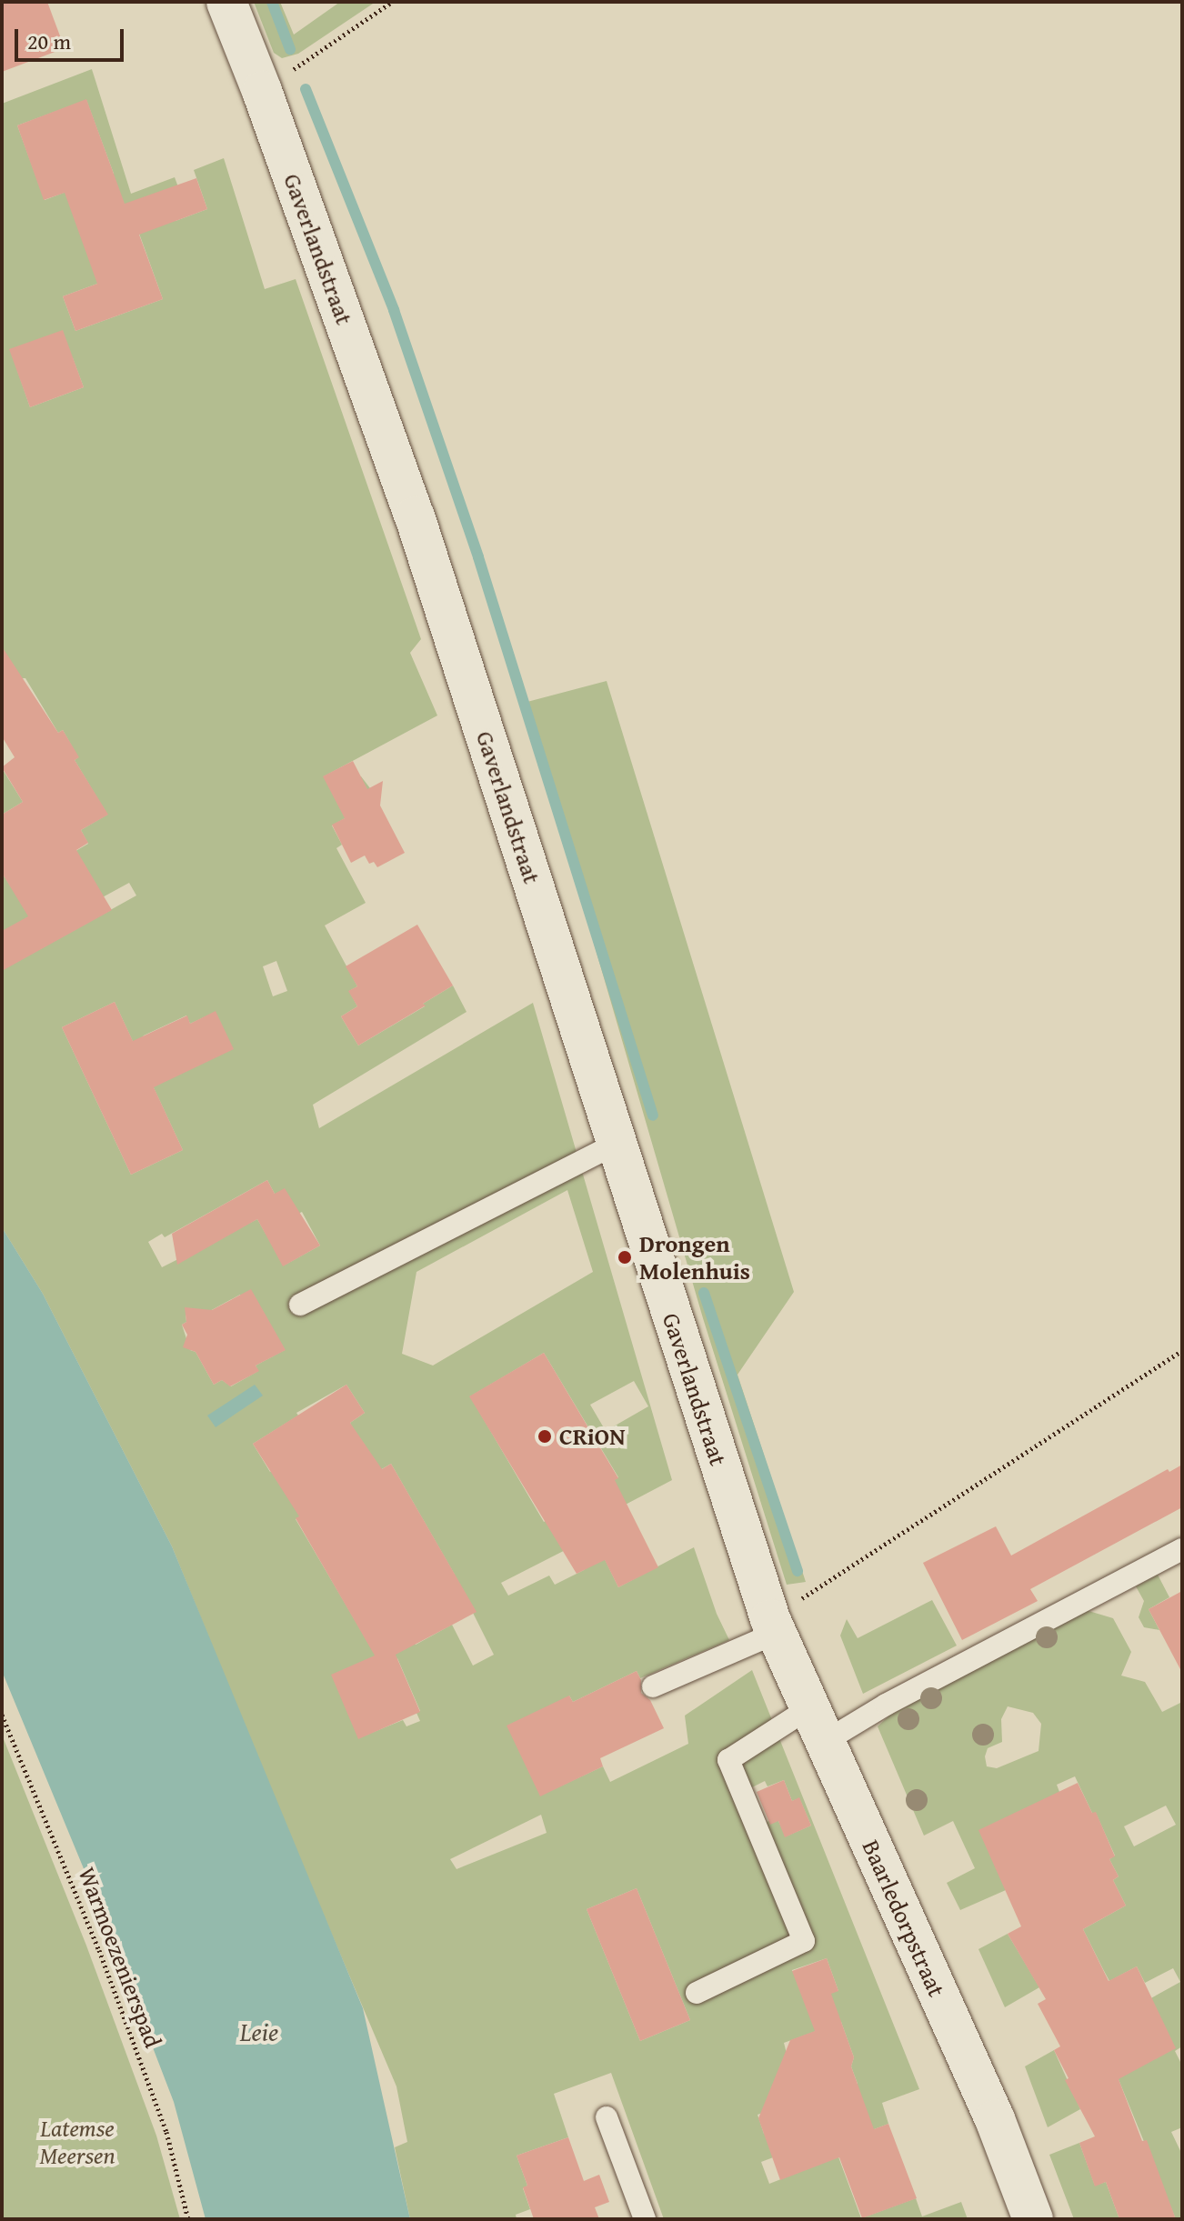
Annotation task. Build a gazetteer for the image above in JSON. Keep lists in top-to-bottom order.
{
  "streets": {
    "main road": ["Gaverlandstraat", "Baarledorpstraat"],
    "path": ["Warmoezenierspad"]
  },
  "crossings": [
    ["Gaverlandstraat", "Baarledorpstraat"]
  ],
  "water": ["Leie"],
  "parks": ["Latemse Meersen"],
  "places": ["Drongen Molenhuis", "CRiON"],
  "scale_bar": "20 m"
}
